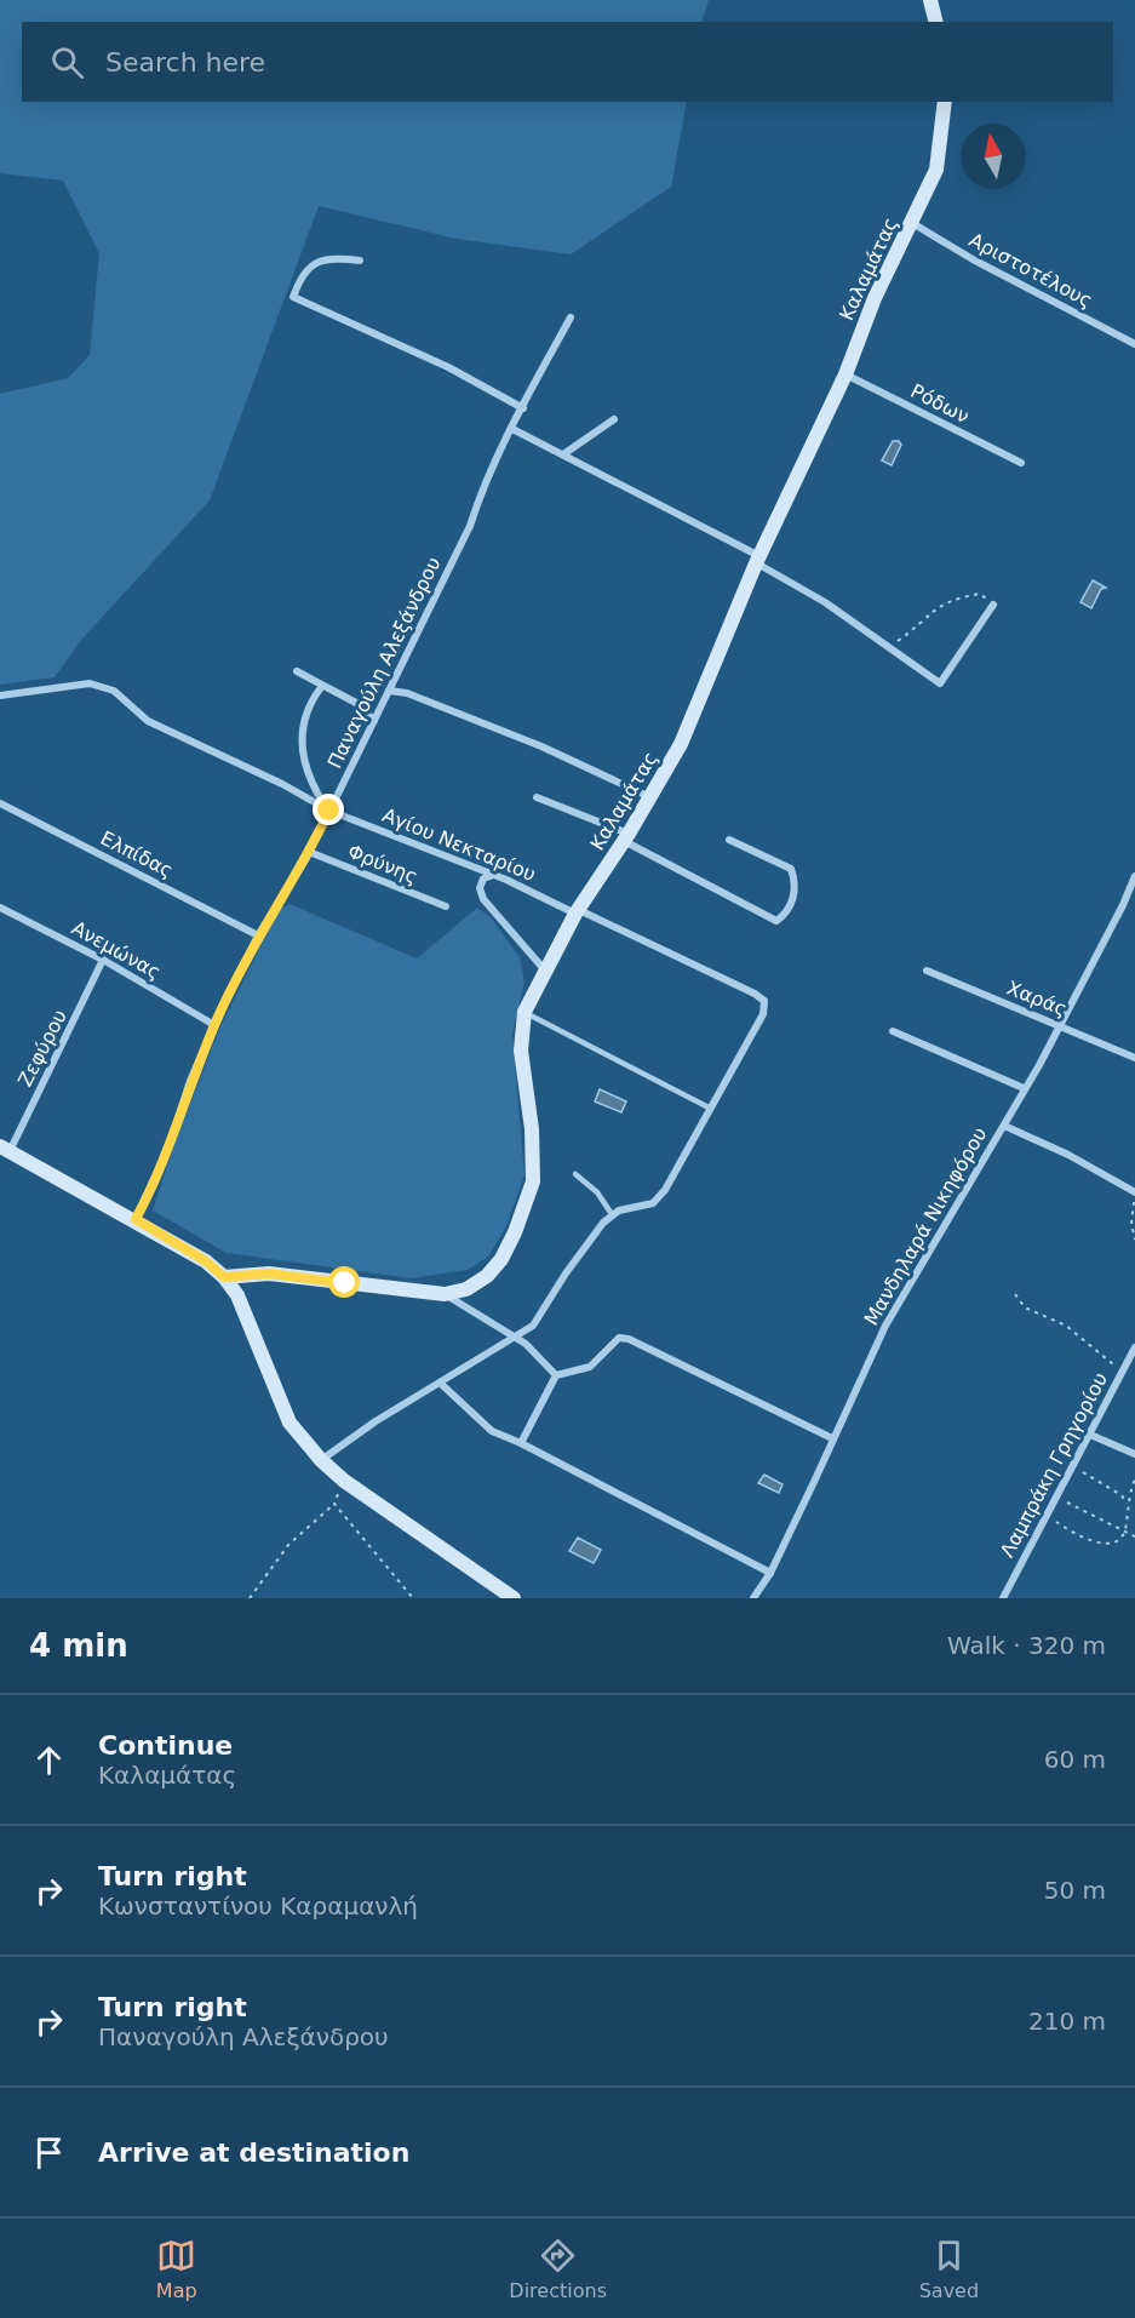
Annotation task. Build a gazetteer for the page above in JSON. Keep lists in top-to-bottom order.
{
  "streets": {
    "street": [
      "Καλαμάτας",
      "Αριστοτέλους",
      "Ρόδων",
      "Παναγούλη Αλεξάνδρου",
      "Αγίου Νεκταρίου",
      "Ελπίδας",
      "Φρύνης",
      "Ανεμώνας",
      "Χαράς",
      "Ζεφύρου",
      "Μανδηλαρά Νικηφόρου",
      "Λαμπράκη Γρηγορίου"
    ]
  },
  "crossings": [
    ["Καλαμάτας", "Αριστοτέλους"],
    ["Καλαμάτας", "Ρόδων"],
    ["Καλαμάτας", "Αγίου Νεκταρίου"],
    ["Παναγούλη Αλεξάνδρου", "Αγίου Νεκταρίου"],
    ["Παναγούλη Αλεξάνδρου", "Ελπίδας"],
    ["Παναγούλη Αλεξάνδρου", "Φρύνης"],
    ["Παναγούλη Αλεξάνδρου", "Ανεμώνας"],
    ["Ανεμώνας", "Ζεφύρου"],
    ["Χαράς", "Μανδηλαρά Νικηφόρου"]
  ],
  "north": "top",
  "page": {
    "search": "Search here",
    "heading": ["4 min", "Walk · 320 m"],
    "list": [
      ["Continue", "Καλαμάτας", "60 m"],
      ["Turn right", "Κωνσταντίνου Καραμανλή", "50 m"],
      ["Turn right", "Παναγούλη Αλεξάνδρου", "210 m"],
      "Arrive at destination"
    ],
    "nav": ["Map", "Directions", "Saved"]
  }
}
